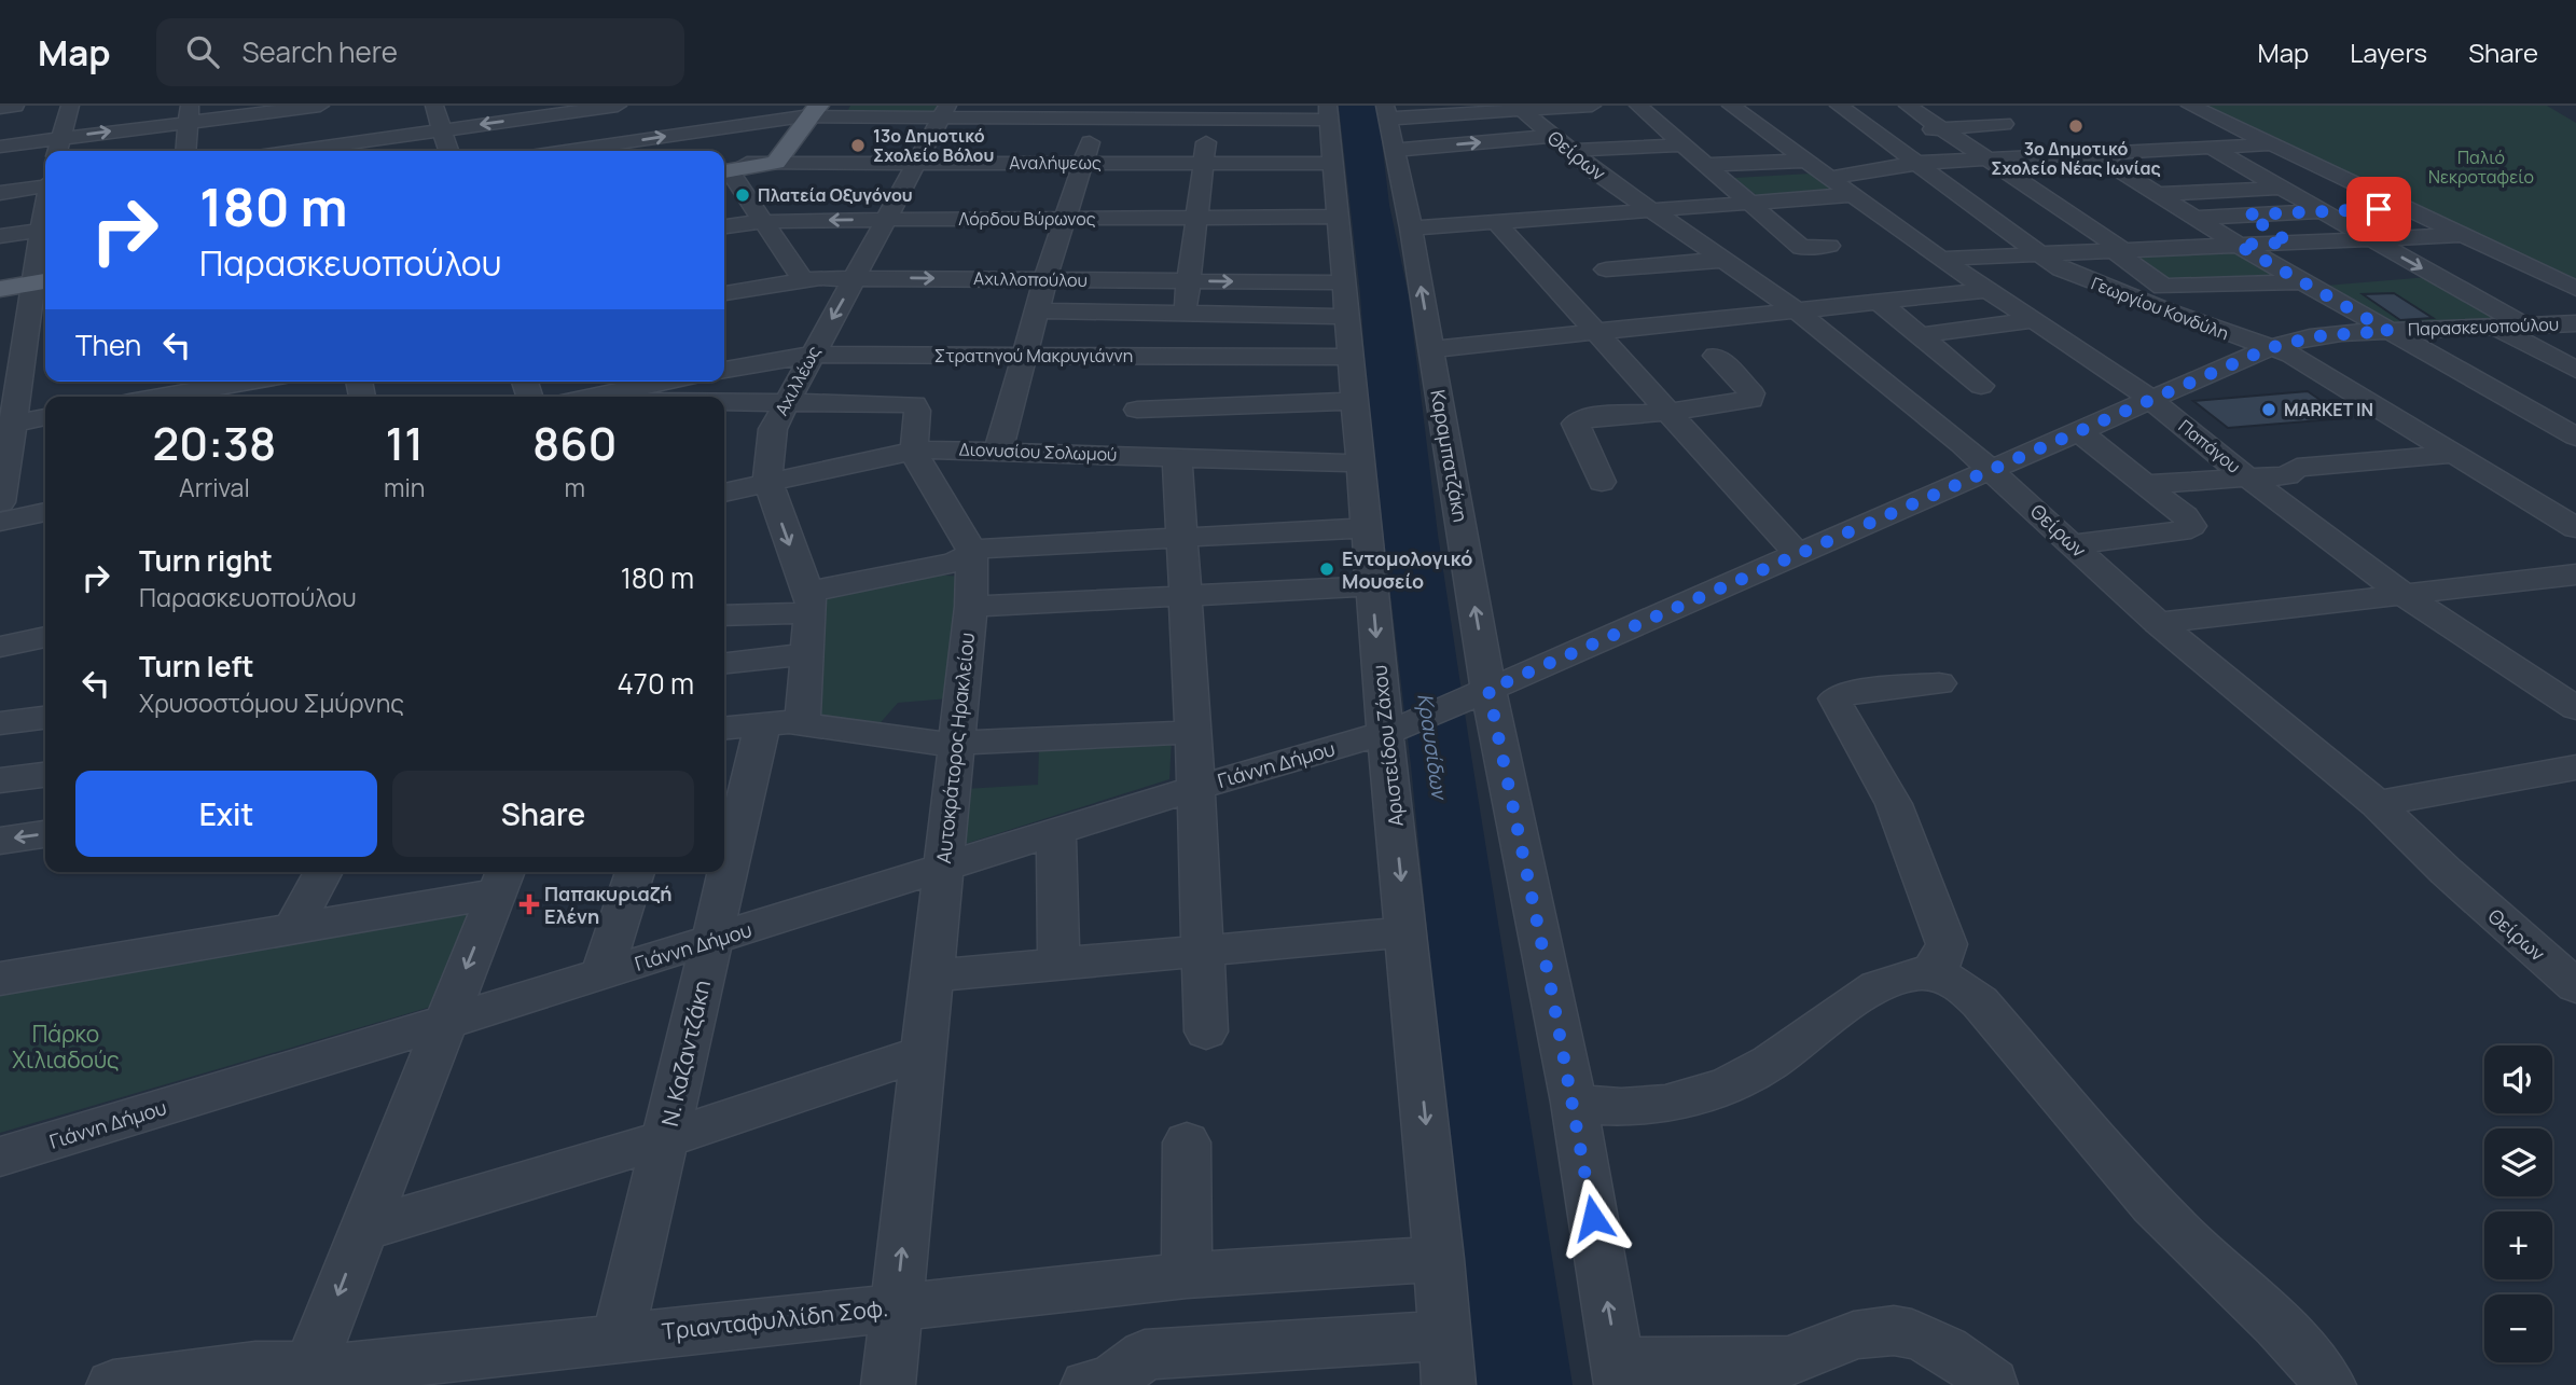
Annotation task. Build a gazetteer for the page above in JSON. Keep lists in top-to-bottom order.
{
  "streets": {
    "main road": ["Αναλήψεως"],
    "street": [
      "Θείρων",
      "Λόρδου Βύρωνος",
      "Αχιλλοπούλου",
      "Γεωργίου Κονδύλη",
      "Παρασκευοπούλου",
      "Στρατηγού Μακρυγιάννη",
      "Αχιλλέως",
      "Παπάγου",
      "Διονυσίου Σολωμού",
      "Καραμπατζάκη",
      "Αριστείδου Ζάχου",
      "Αυτοκράτορος Ηρακλείου",
      "Γιάννη Δήμου",
      "Ν. Καζαντζάκη",
      "Τριανταφυλλίδη Σοφ."
    ]
  },
  "crossings": [
    ["Θείρων", "Παρασκευοπούλου"],
    ["Αναλήψεως", "Αχιλλέως"],
    ["Αναλήψεως", "Αριστείδου Ζάχου"],
    ["Λόρδου Βύρωνος", "Αχιλλέως"],
    ["Λόρδου Βύρωνος", "Αριστείδου Ζάχου"],
    ["Αχιλλοπούλου", "Αχιλλέως"],
    ["Αχιλλοπούλου", "Αριστείδου Ζάχου"],
    ["Γεωργίου Κονδύλη", "Παρασκευοπούλου"],
    ["Παρασκευοπούλου", "Παπάγου"],
    ["Παρασκευοπούλου", "Καραμπατζάκη"],
    ["Παρασκευοπούλου", "Γιάννη Δήμου"],
    ["Στρατηγού Μακρυγιάννη", "Αχιλλέως"],
    ["Στρατηγού Μακρυγιάννη", "Αριστείδου Ζάχου"],
    ["Αχιλλέως", "Διονυσίου Σολωμού"],
    ["Αχιλλέως", "Ν. Καζαντζάκη"],
    ["Διονυσίου Σολωμού", "Αριστείδου Ζάχου"],
    ["Καραμπατζάκη", "Γιάννη Δήμου"],
    ["Αριστείδου Ζάχου", "Γιάννη Δήμου"],
    ["Αριστείδου Ζάχου", "Τριανταφυλλίδη Σοφ."],
    ["Αυτοκράτορος Ηρακλείου", "Γιάννη Δήμου"],
    ["Αυτοκράτορος Ηρακλείου", "Τριανταφυλλίδη Σοφ."],
    ["Γιάννη Δήμου", "Ν. Καζαντζάκη"],
    ["Ν. Καζαντζάκη", "Τριανταφυλλίδη Σοφ."]
  ],
  "water": ["Κραυσίδων"],
  "parks": ["Παλιό Νεκροταφείο", "Πάρκο Χιλιαδούς"],
  "places": {
    "other": [
      "3ο Δημοτικό Σχολείο Νέας Ιωνίας",
      "13o Δημοτικό Σχολείο Βόλου",
      "Πλατεία Οξυγόνου",
      "MARKET IN",
      "Εντομολογικό Mουσείο"
    ],
    "health": ["Παπακυριαζή Ελένη"]
  },
  "page": {
    "header": "Map",
    "search": "Search here",
    "nav": ["Map", "Layers", "Share"],
    "turn": ["180 m", "Παρασκευοπούλου"],
    "then": "Then",
    "eta": [
      "20:38",
      "Arrival",
      "11",
      "min",
      "860",
      "m"
    ],
    "list": [
      {
        "name": "Turn right",
        "note": "Παρασκευοπούλου",
        "value": "180 m"
      },
      {
        "name": "Turn left",
        "note": "Χρυσοστόμου Σμύρνης",
        "value": "470 m"
      }
    ],
    "buttons": ["Exit", "Share"],
    "map_buttons": ["+", "−"]
  }
}
